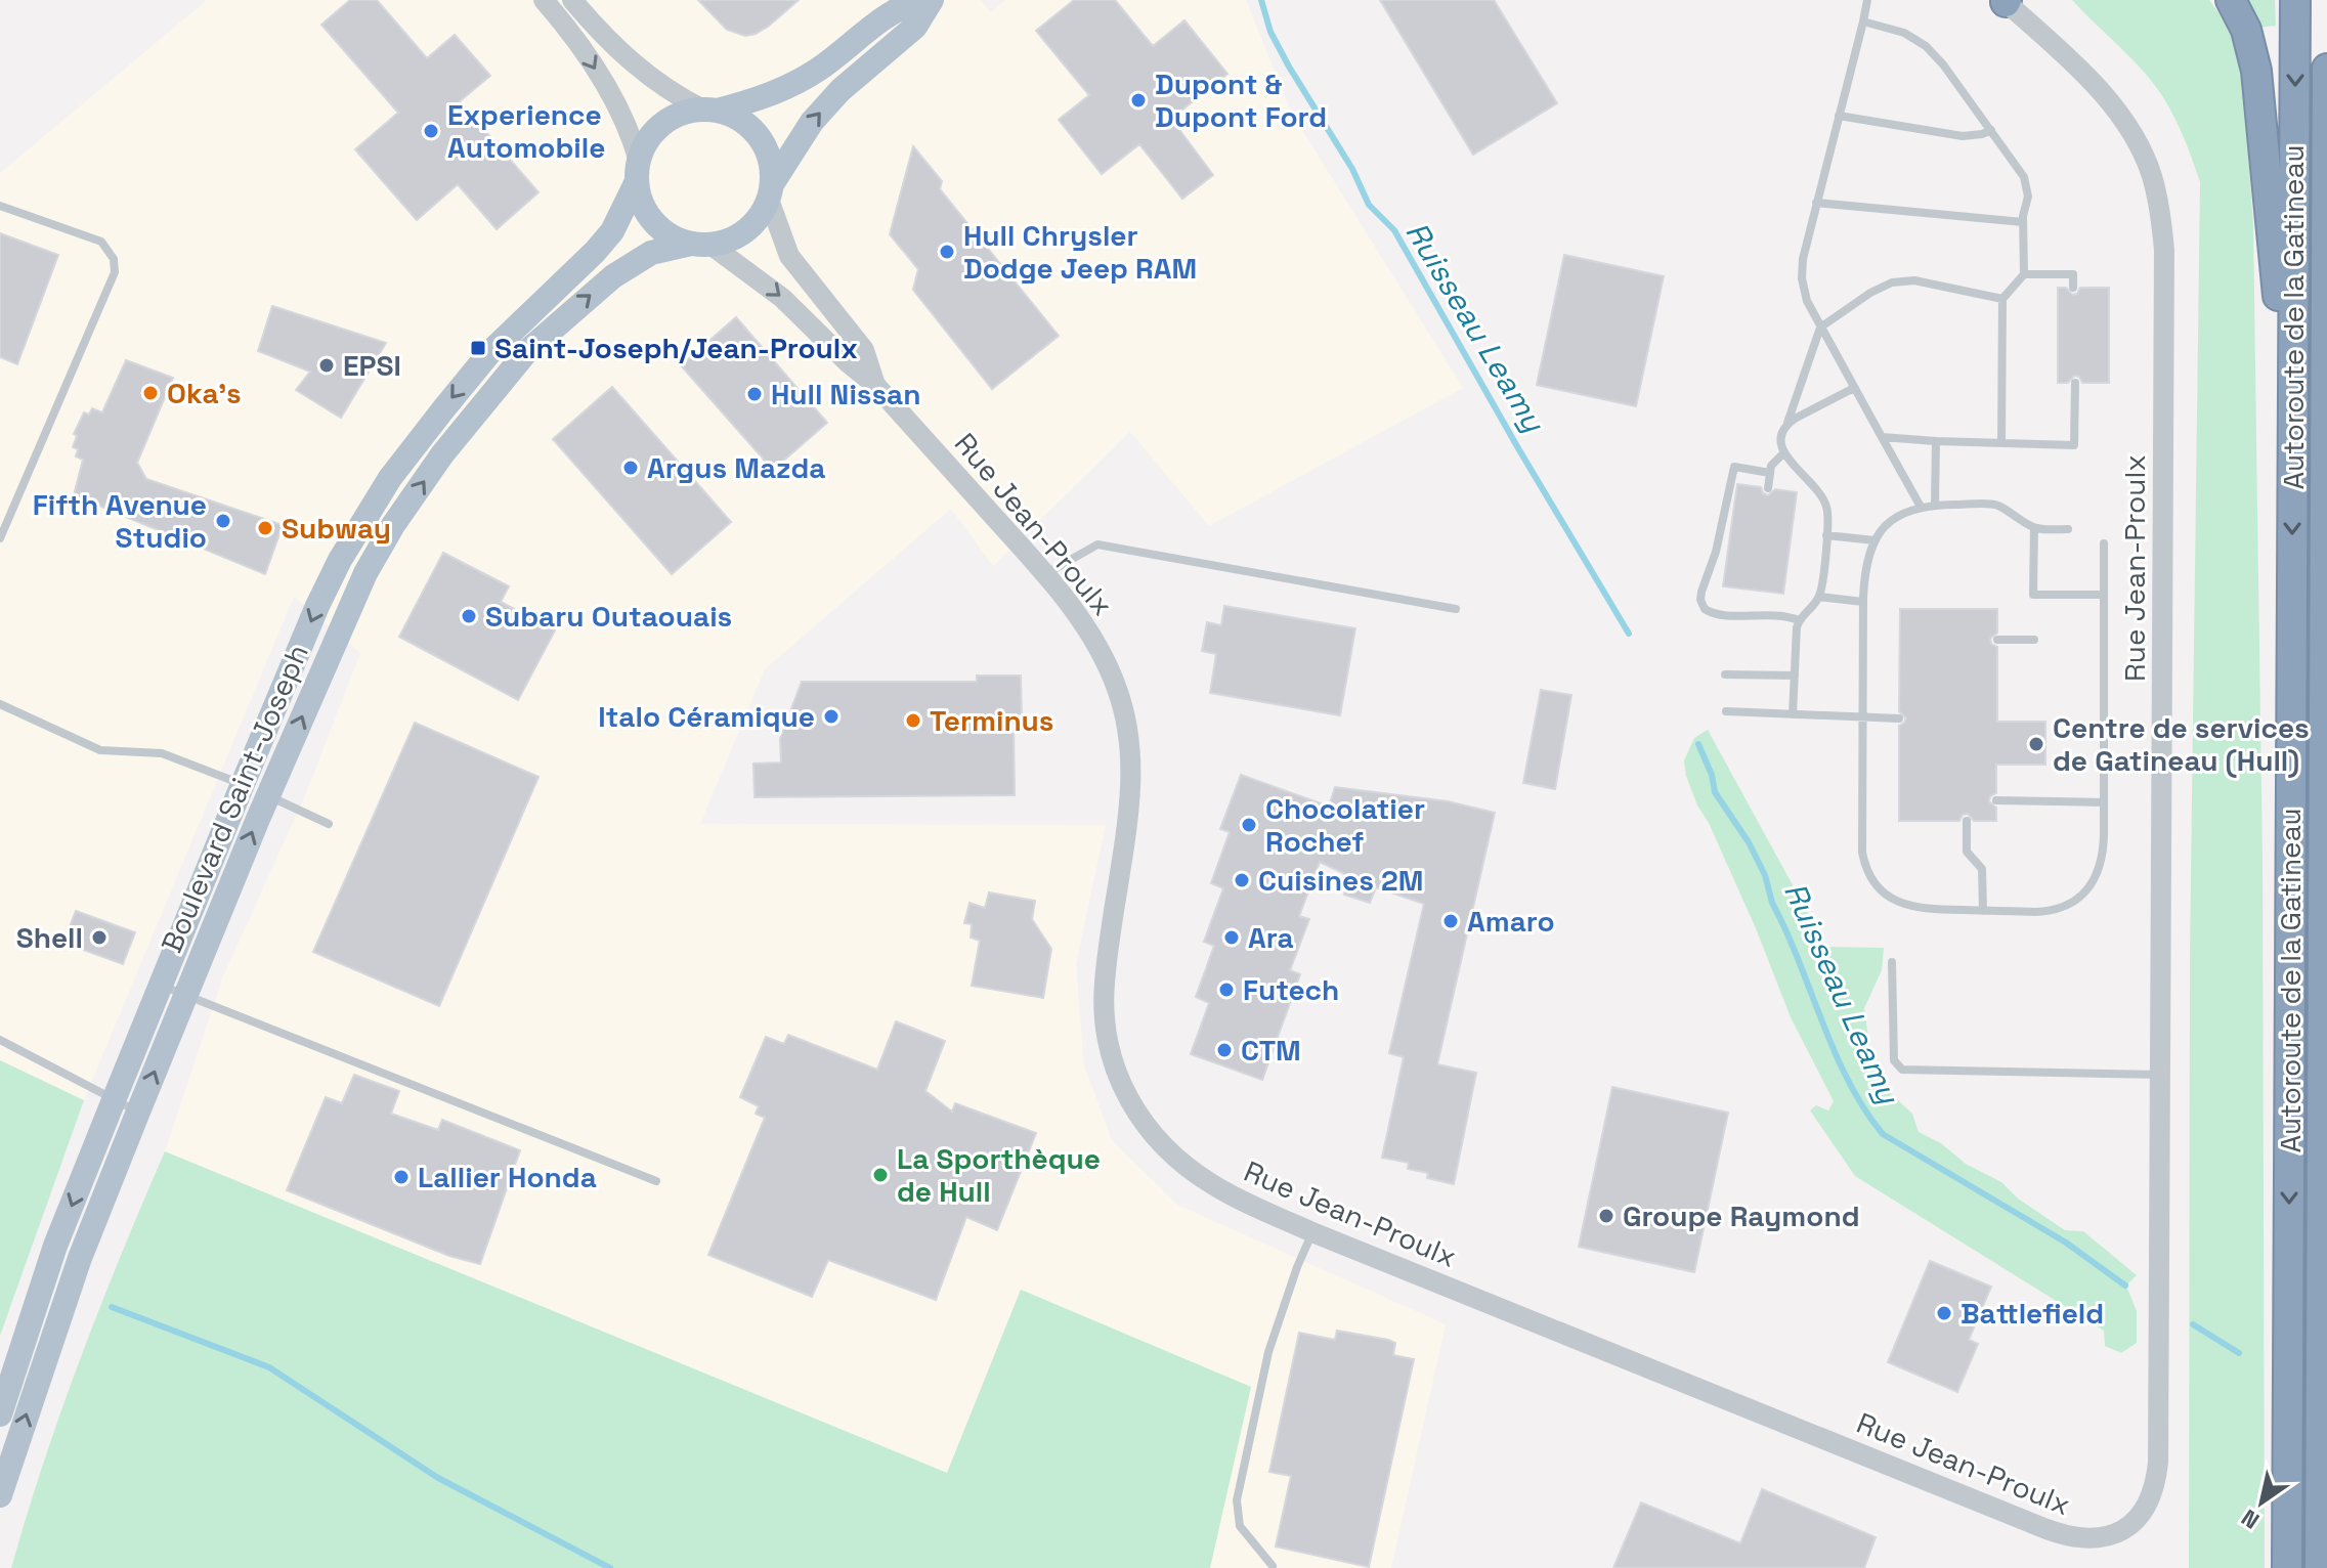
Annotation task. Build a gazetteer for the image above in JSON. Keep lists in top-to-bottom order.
{
  "streets": {
    "highway": ["Autoroute de la Gatineau"],
    "main road": ["Boulevard Saint-Joseph"],
    "street": ["Rue Jean-Proulx"]
  },
  "crossings": [
    ["Rue Jean-Proulx", "Boulevard Saint-Joseph"]
  ],
  "water": ["Ruisseau Leamy"],
  "places": {
    "other": [
      "Dupont & Dupont Ford",
      "Experience Automobile",
      "Hull Chrysler Dodge Jeep RAM",
      "EPSI",
      "Oka's",
      "Hull Nissan",
      "Argus Mazda",
      "Fifth Avenue Studio",
      "Subway",
      "Subaru Outaouais",
      "Italo Céramique",
      "Terminus",
      "Centre de services de Gatineau (Hull)",
      "Chocolatier Rochef",
      "Cuisines 2M",
      "Amaro",
      "Shell",
      "Ara",
      "Futech",
      "CTM",
      "La Sporthèque de Hull",
      "Lallier Honda",
      "Groupe Raymond",
      "Battlefield"
    ],
    "transit": ["Saint-Joseph/Jean-Proulx"]
  },
  "north": "bottom left"
}
